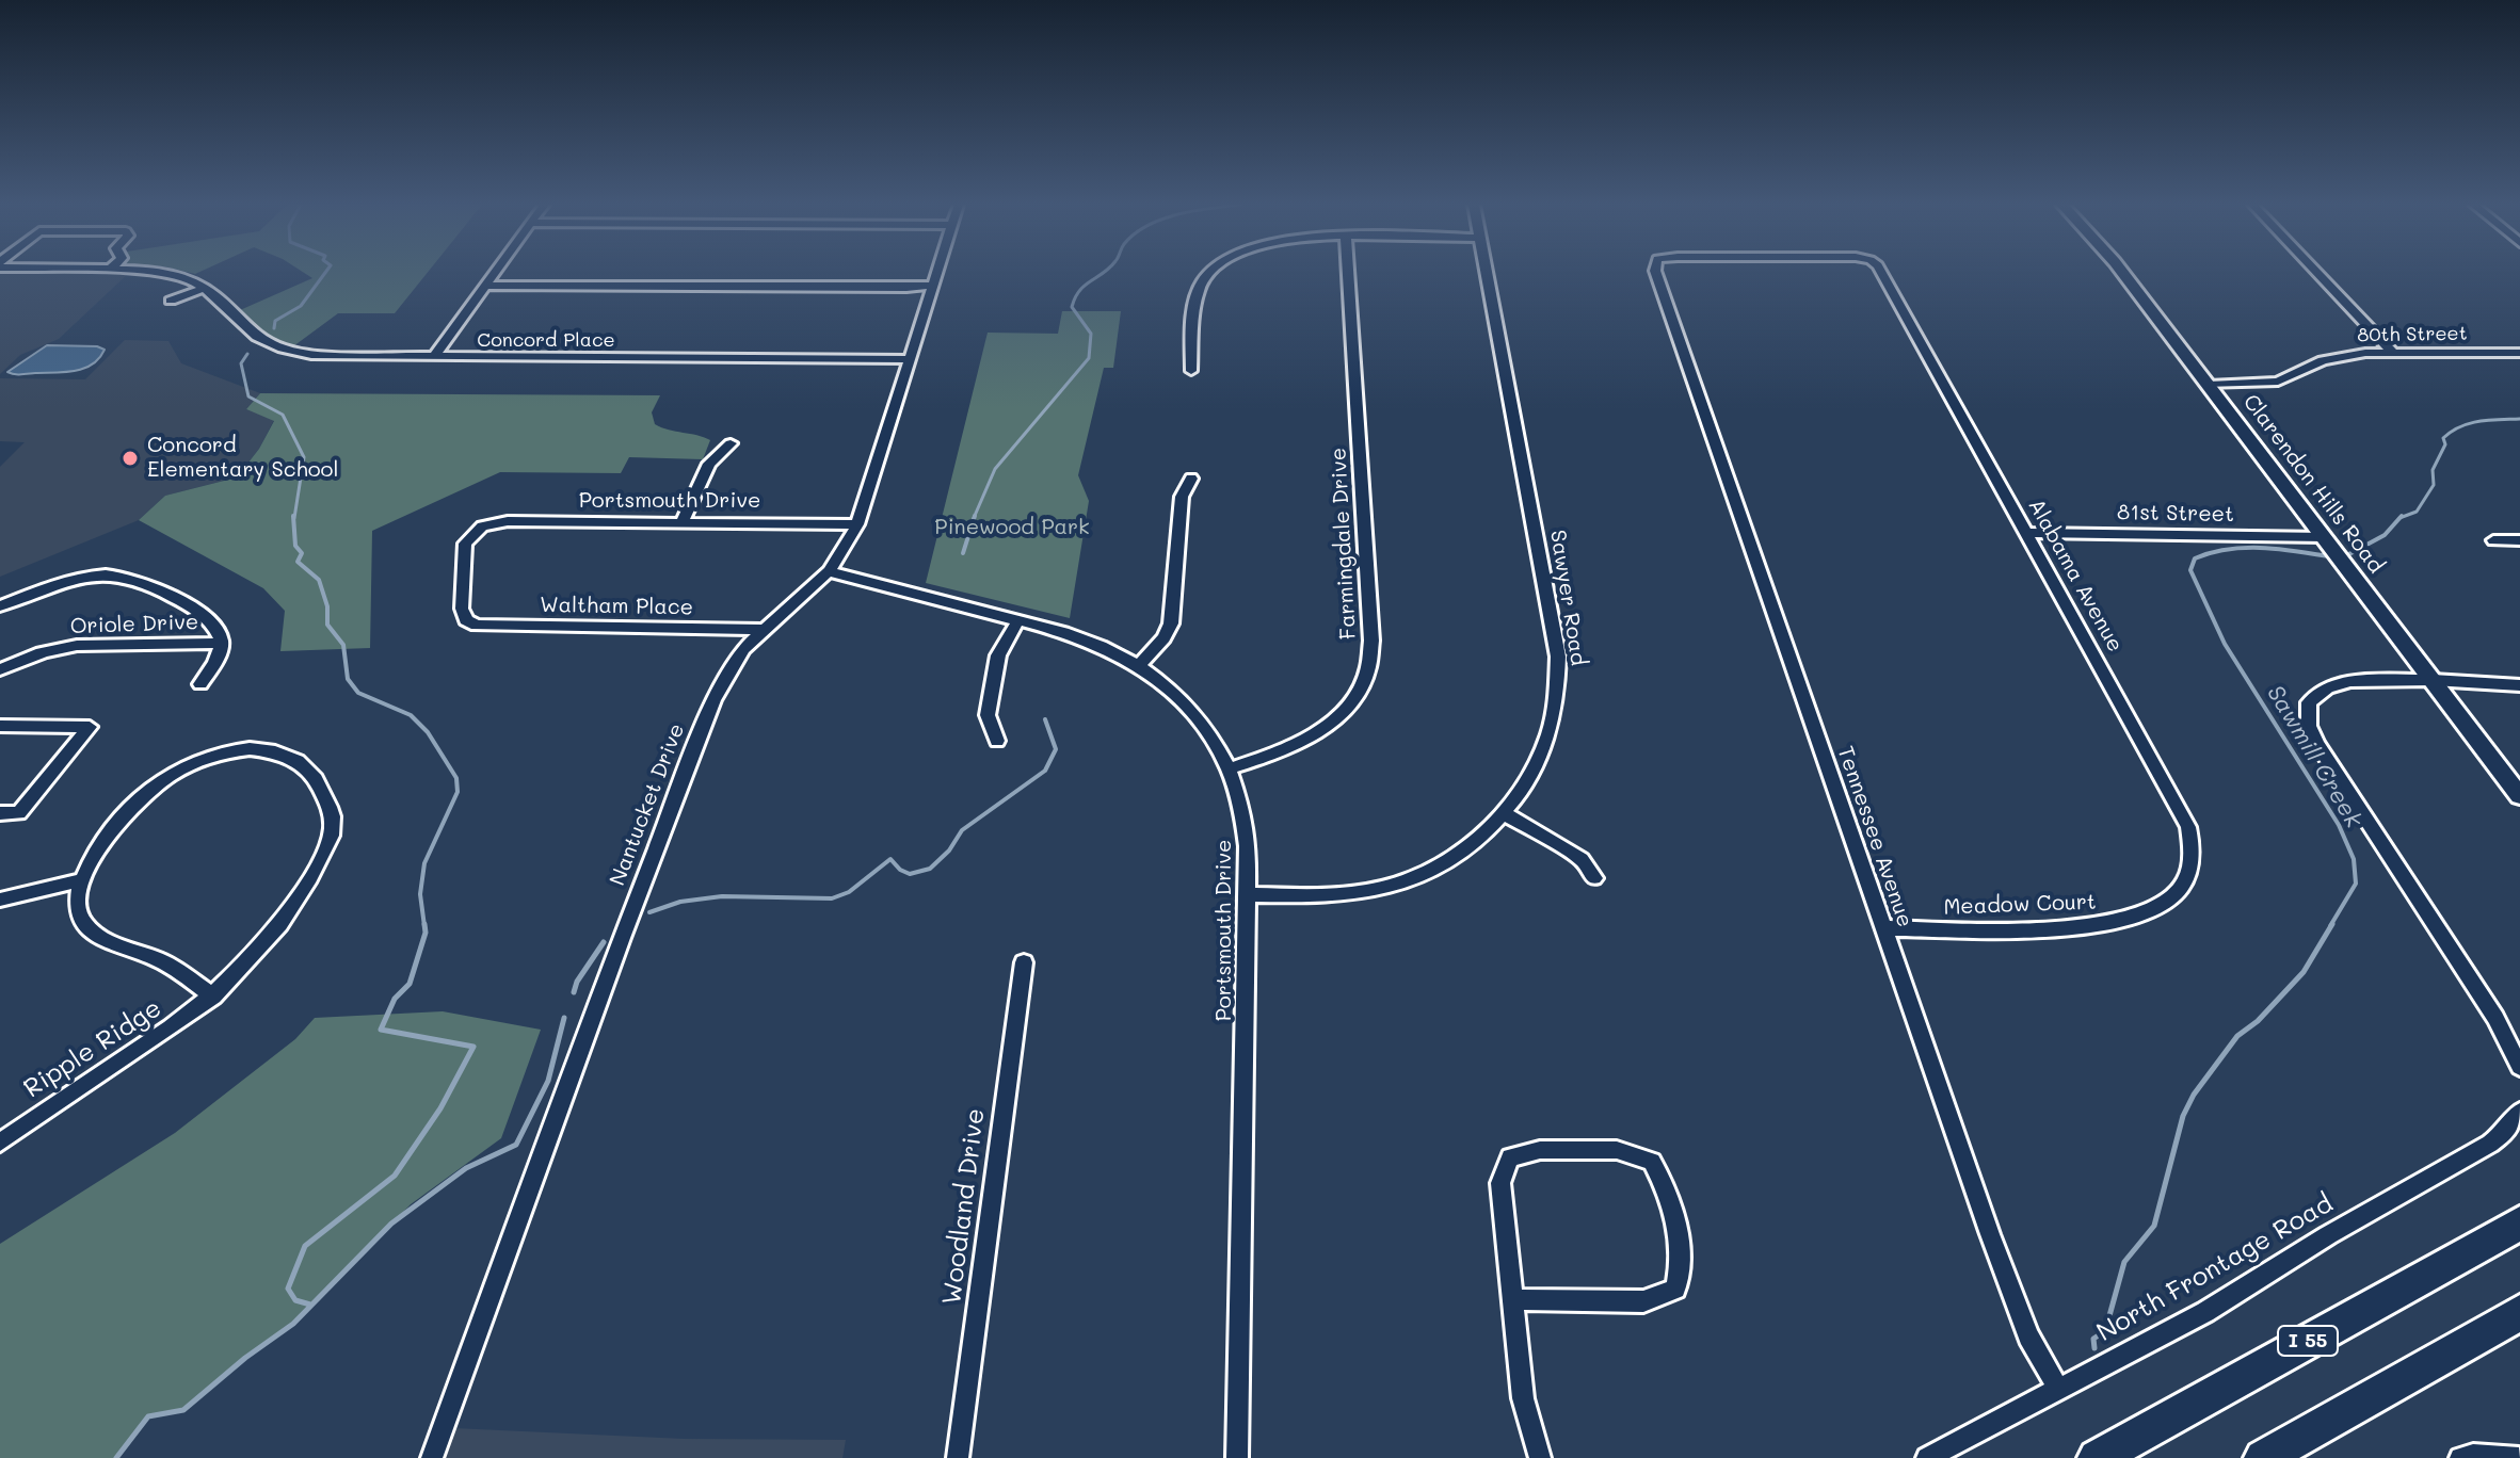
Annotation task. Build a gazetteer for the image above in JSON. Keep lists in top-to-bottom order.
{
  "streets": {
    "highway": ["I 55"],
    "street": [
      "80th Street",
      "Concord Place",
      "Clarendon Hills Road",
      "Portsmouth Drive",
      "81st Street",
      "Farmingdale Drive",
      "Alabama Avenue",
      "Sawyer Road",
      "Waltham Place",
      "Oriole Drive",
      "Nantucket Drive",
      "Tennessee Avenue",
      "Meadow Court",
      "Ripple Ridge",
      "Woodland Drive",
      "North Frontage Road"
    ]
  },
  "crossings": [
    ["80th Street", "Clarendon Hills Road"],
    ["Concord Place", "Nantucket Drive"],
    ["Clarendon Hills Road", "81st Street"],
    ["Portsmouth Drive", "Farmingdale Drive"],
    ["Portsmouth Drive", "Sawyer Road"],
    ["Portsmouth Drive", "Waltham Place"],
    ["Portsmouth Drive", "Nantucket Drive"],
    ["81st Street", "Alabama Avenue"],
    ["Alabama Avenue", "Tennessee Avenue"],
    ["Alabama Avenue", "Meadow Court"],
    ["Waltham Place", "Nantucket Drive"],
    ["Tennessee Avenue", "Meadow Court"],
    ["Tennessee Avenue", "North Frontage Road"]
  ],
  "water": ["Sawmill Creek"],
  "parks": ["Pinewood Park"],
  "places": ["Concord Elementary School"]
}
